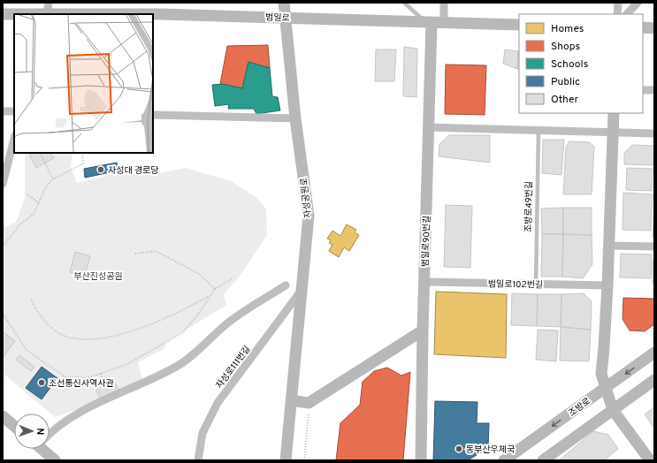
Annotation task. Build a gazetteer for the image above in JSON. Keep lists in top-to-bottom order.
{
  "streets": {
    "main road": [
      "범일로",
      "자성공원로",
      "범일로90번길",
      "조방로"
    ],
    "street": ["범일로102번길", "자성로111번길"],
    "lane": ["조방로49번길"]
  },
  "crossings": [
    ["범일로", "자성공원로"],
    ["범일로", "범일로90번길"],
    ["자성공원로", "자성로111번길"],
    ["조방로49번길", "범일로102번길"],
    ["범일로90번길", "범일로102번길"]
  ],
  "parks": ["부산진성공원"],
  "places": ["자성대 경로당", "조선통신사역사관", "동부산우체국"],
  "legend": [
    "Homes",
    "Shops",
    "Schools",
    "Public",
    "Other"
  ],
  "north": "right"
}
